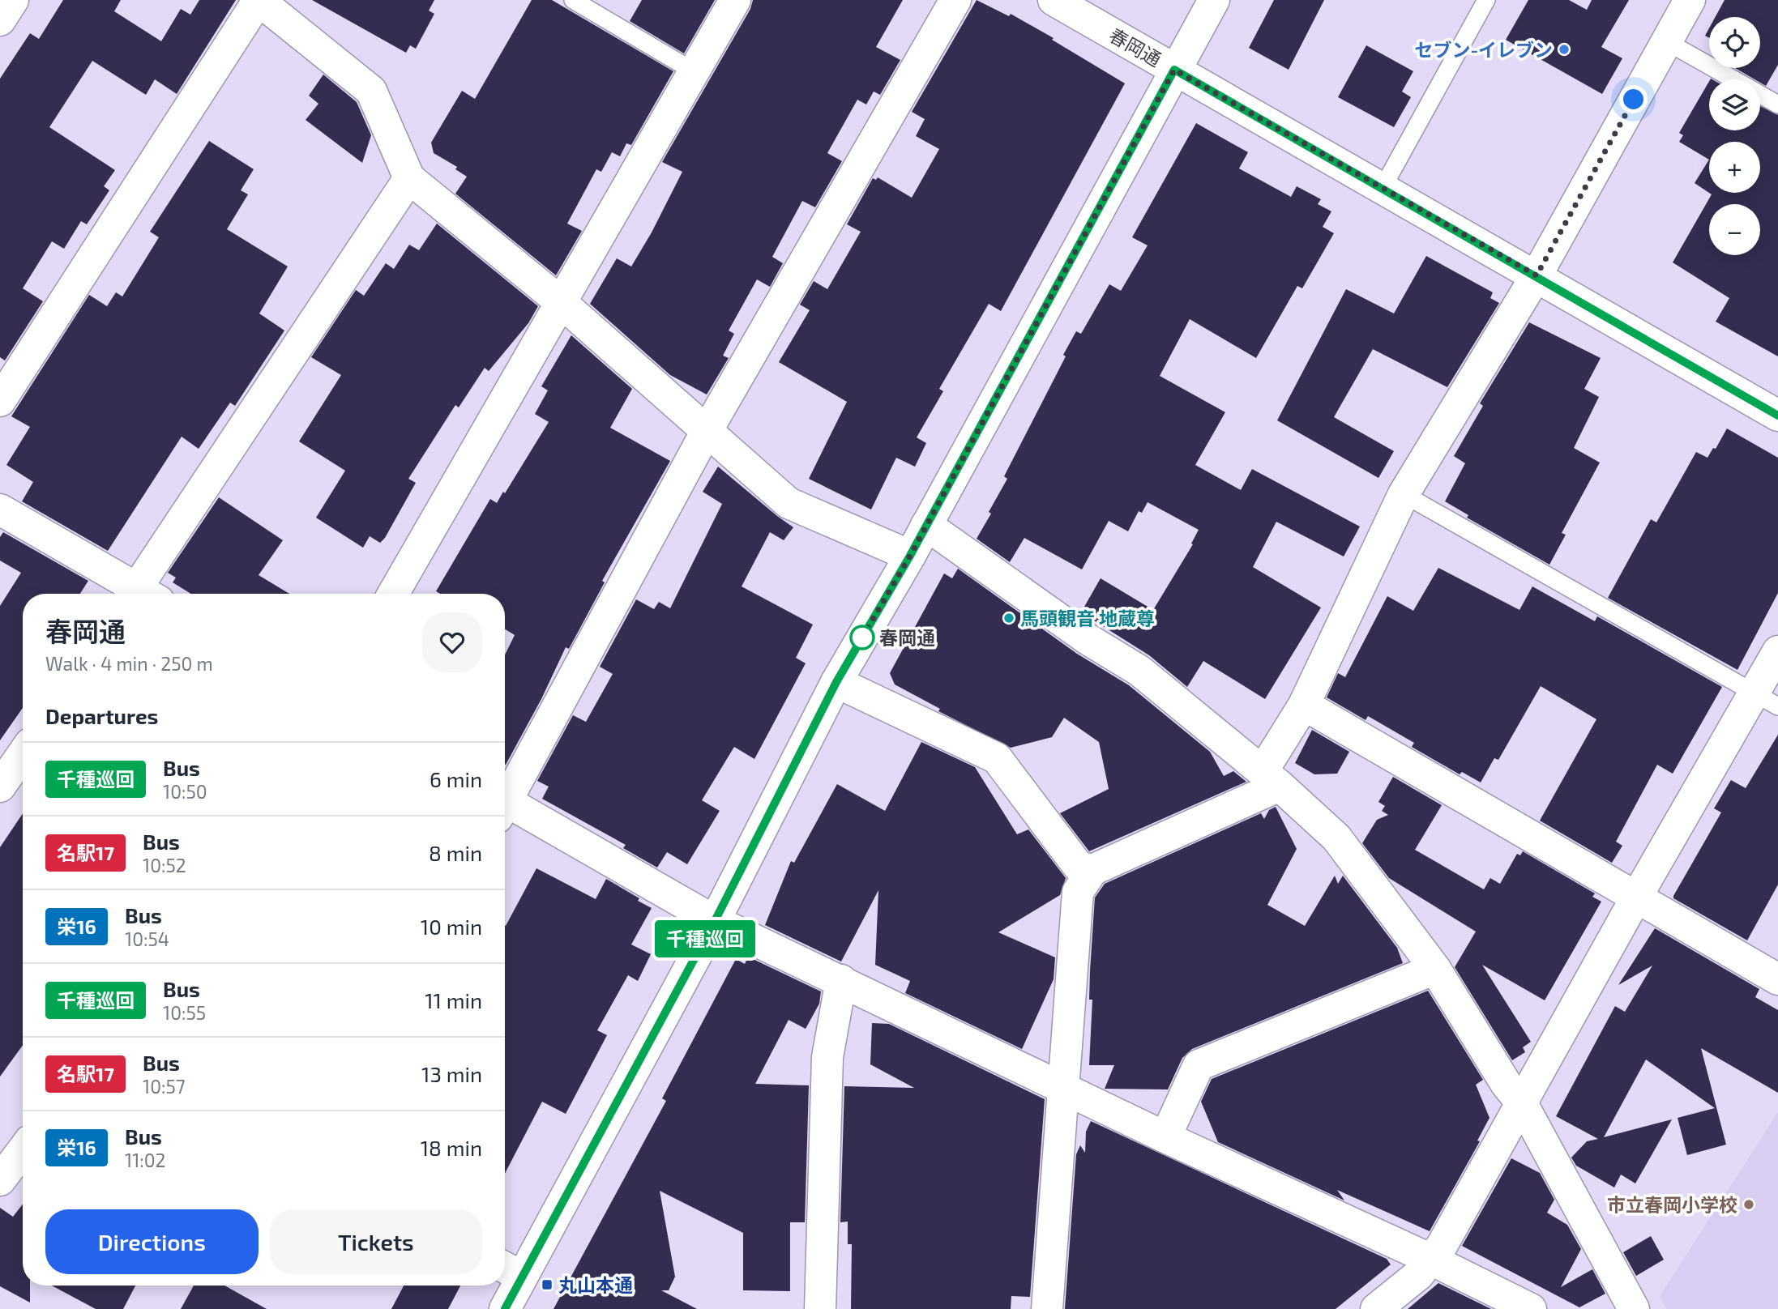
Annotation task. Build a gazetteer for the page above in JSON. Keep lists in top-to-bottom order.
{
  "streets": {
    "street": ["春岡通"]
  },
  "places": {
    "other": [
      "セブン-イレブン",
      "馬頭観音 地蔵尊",
      "春岡通",
      "市立春岡小学校"
    ],
    "transit": ["丸山本通"]
  },
  "lines": ["bus line 千種巡回"],
  "page": {
    "on_map": "千種巡回",
    "map_buttons": ["+", "−"],
    "heading": [
      ["春岡通", "Walk · 4 min · 250 m"],
      "Departures"
    ],
    "list": [
      {
        "mark": "千種巡回",
        "name": "Bus",
        "note": "10:50",
        "value": "6 min"
      },
      {
        "mark": "名駅17",
        "name": "Bus",
        "note": "10:52",
        "value": "8 min"
      },
      {
        "mark": "栄16",
        "name": "Bus",
        "note": "10:54",
        "value": "10 min"
      },
      {
        "mark": "千種巡回",
        "name": "Bus",
        "note": "10:55",
        "value": "11 min"
      },
      {
        "mark": "名駅17",
        "name": "Bus",
        "note": "10:57",
        "value": "13 min"
      },
      {
        "mark": "栄16",
        "name": "Bus",
        "note": "11:02",
        "value": "18 min"
      }
    ],
    "buttons": ["Directions", "Tickets"]
  }
}
